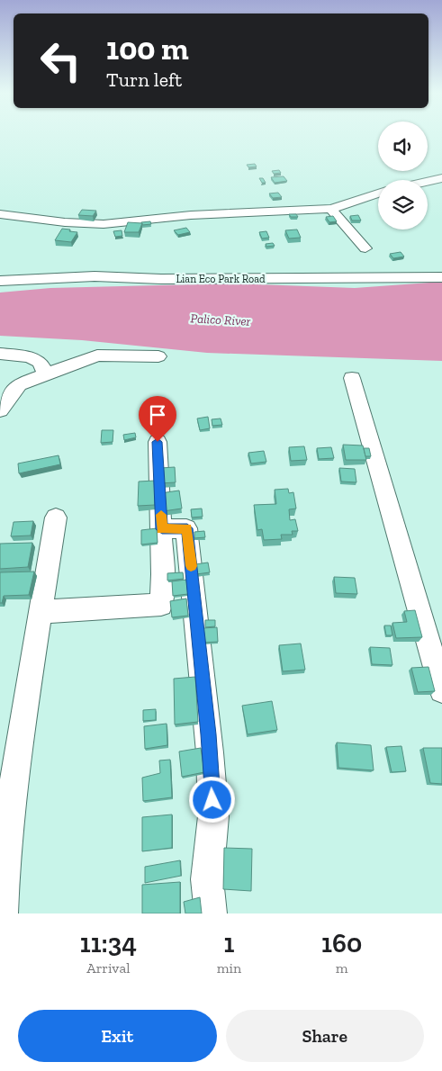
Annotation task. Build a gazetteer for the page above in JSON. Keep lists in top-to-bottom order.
{
  "streets": {
    "street": ["Lian Eco Park Road"]
  },
  "water": ["Palico River"],
  "page": {
    "turn": ["100 m", "Turn left"],
    "eta": [
      "11:34",
      "Arrival",
      "1",
      "min",
      "160",
      "m"
    ],
    "buttons": ["Exit", "Share"]
  }
}
